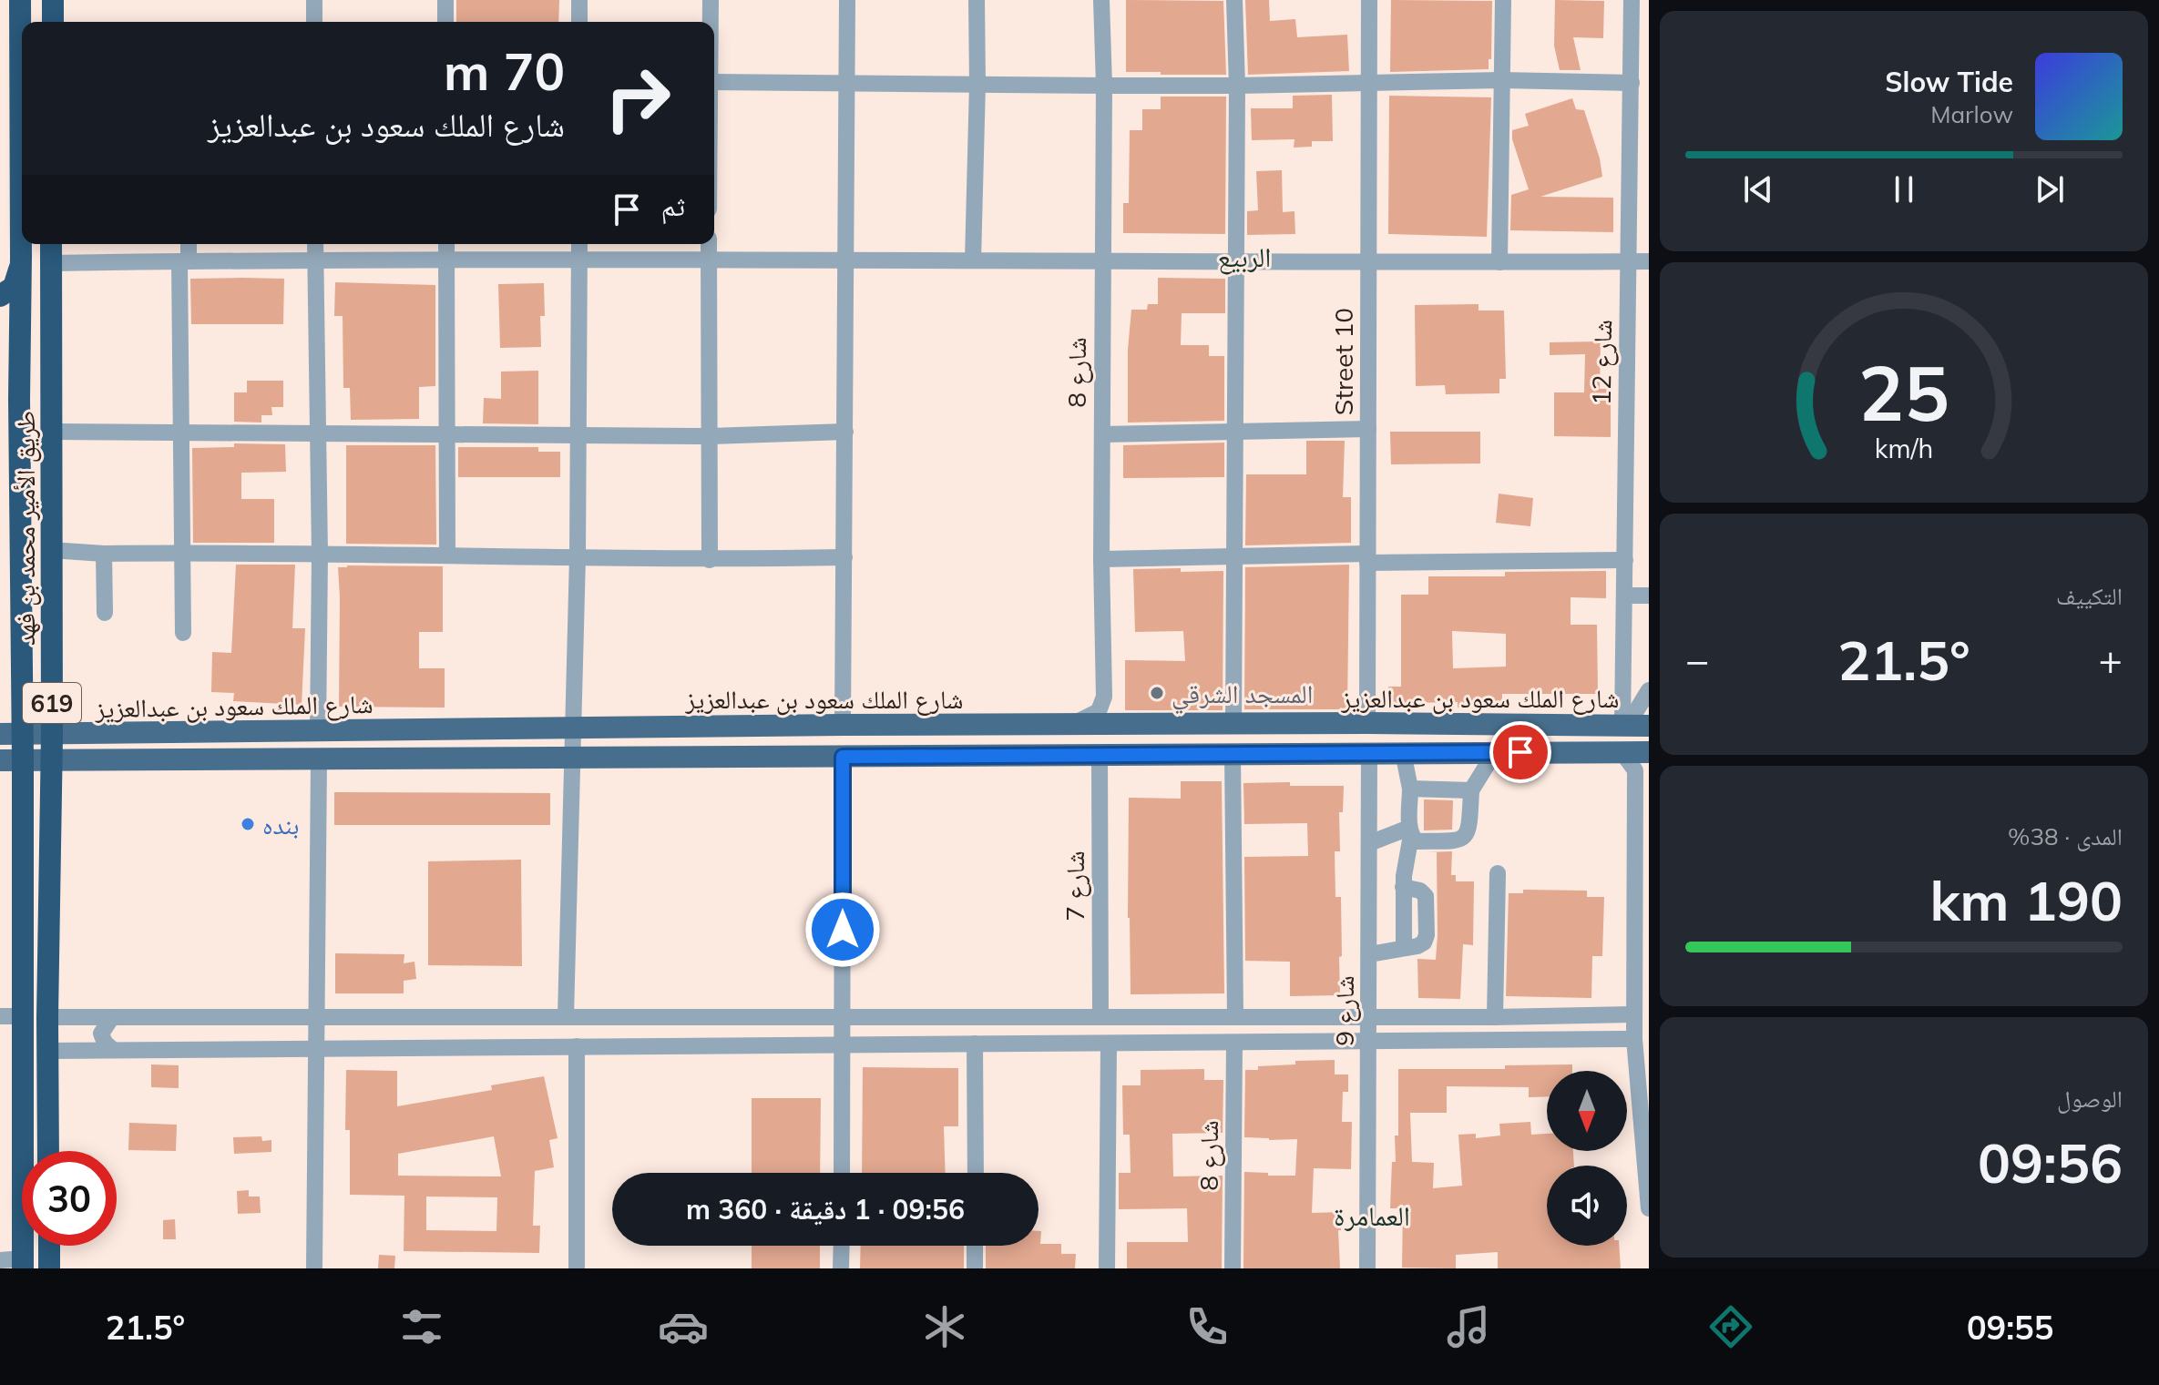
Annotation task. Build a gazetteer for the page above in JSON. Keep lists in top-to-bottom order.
{
  "streets": {
    "highway": ["طريق الأمير محمد بن فهد", "619"],
    "main road": ["شارع الملك سعود بن عبدالعزيز"],
    "street": [
      "Street 10",
      "شارع 12",
      "شارع 8",
      "شارع 7",
      "شارع 9"
    ]
  },
  "crossings": [
    ["Street 10", "شارع الملك سعود بن عبدالعزيز"],
    ["شارع 12", "شارع الملك سعود بن عبدالعزيز"],
    ["شارع 8", "شارع الملك سعود بن عبدالعزيز"],
    ["طريق الأمير محمد بن فهد", "شارع الملك سعود بن عبدالعزيز"],
    ["شارع الملك سعود بن عبدالعزيز", "شارع 7"],
    ["شارع الملك سعود بن عبدالعزيز", "شارع 9"]
  ],
  "districts": ["الربيع", "العمامرة"],
  "places": ["المسجد الشرقي", "بنده"],
  "north": "bottom",
  "page": {
    "turn": ["70 m", "شارع الملك سعود بن عبدالعزيز"],
    "song": ["Slow Tide", "Marlow"],
    "then": "ثم",
    "tile": [
      "التكييف",
      ["المدى · 38%", "190 km"],
      ["الوصول", "09:56"]
    ],
    "heat": ["−", "21.5°", "+"],
    "limit": "30",
    "trip": "09:56 · 1 دقيقة · 360 m",
    "tabs": ["09:55", "21.5°"],
    "gauge": ["25", "km/h"]
  }
}
